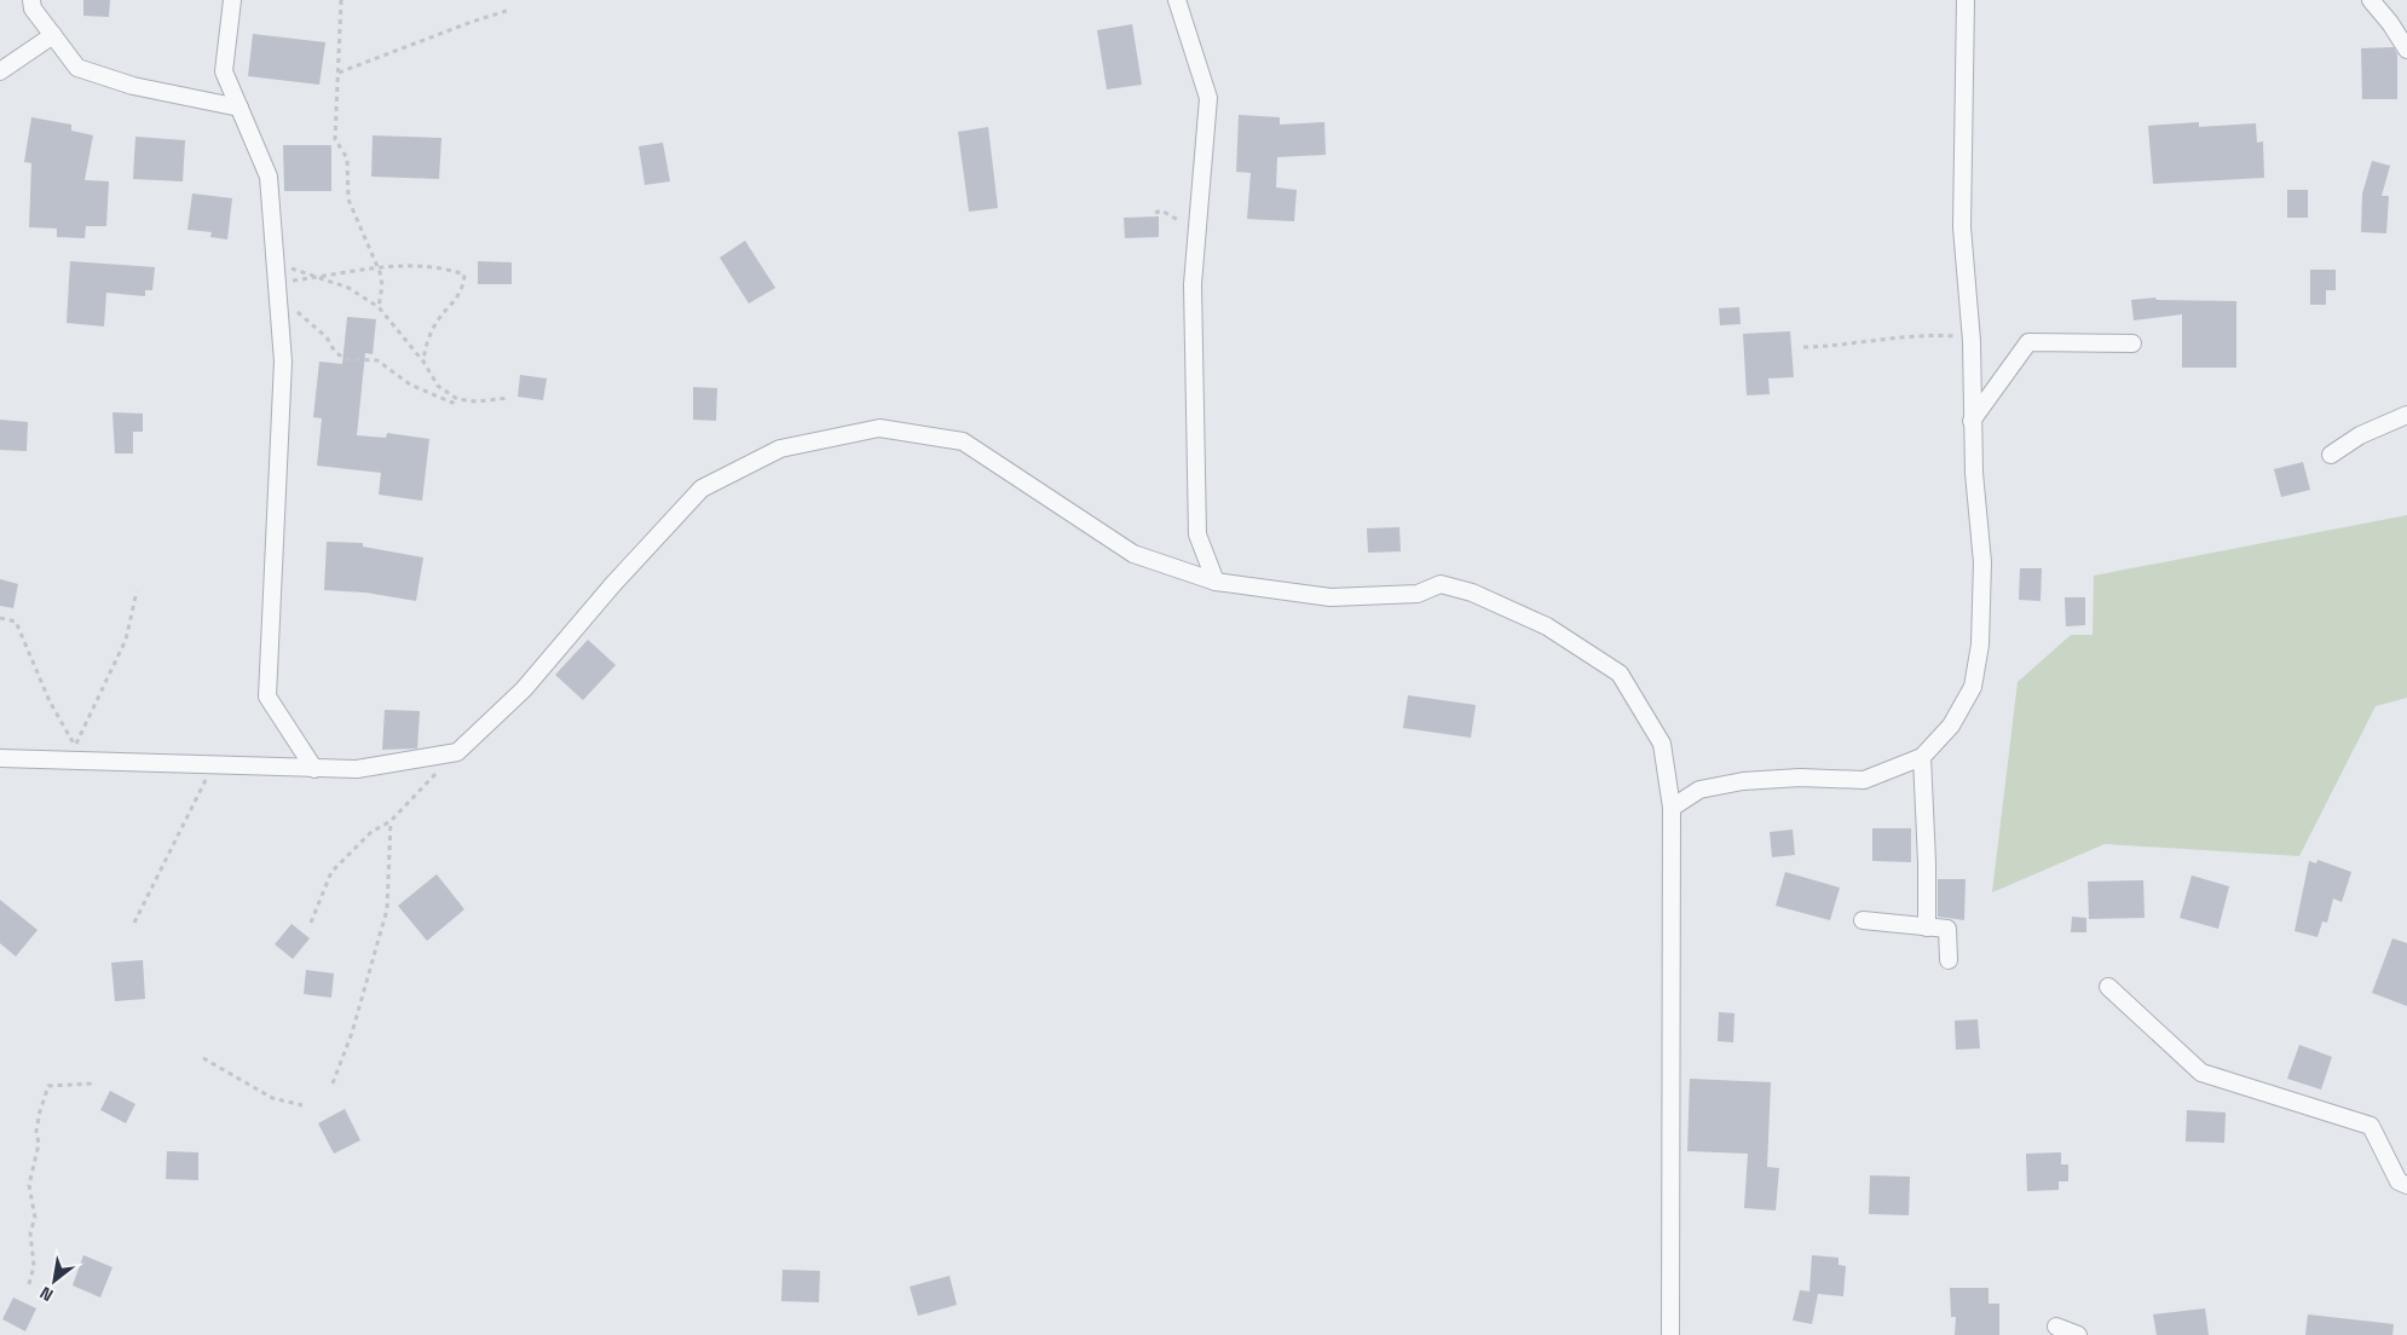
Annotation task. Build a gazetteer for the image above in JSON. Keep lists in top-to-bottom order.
{
  "north": "bottom left"
}
